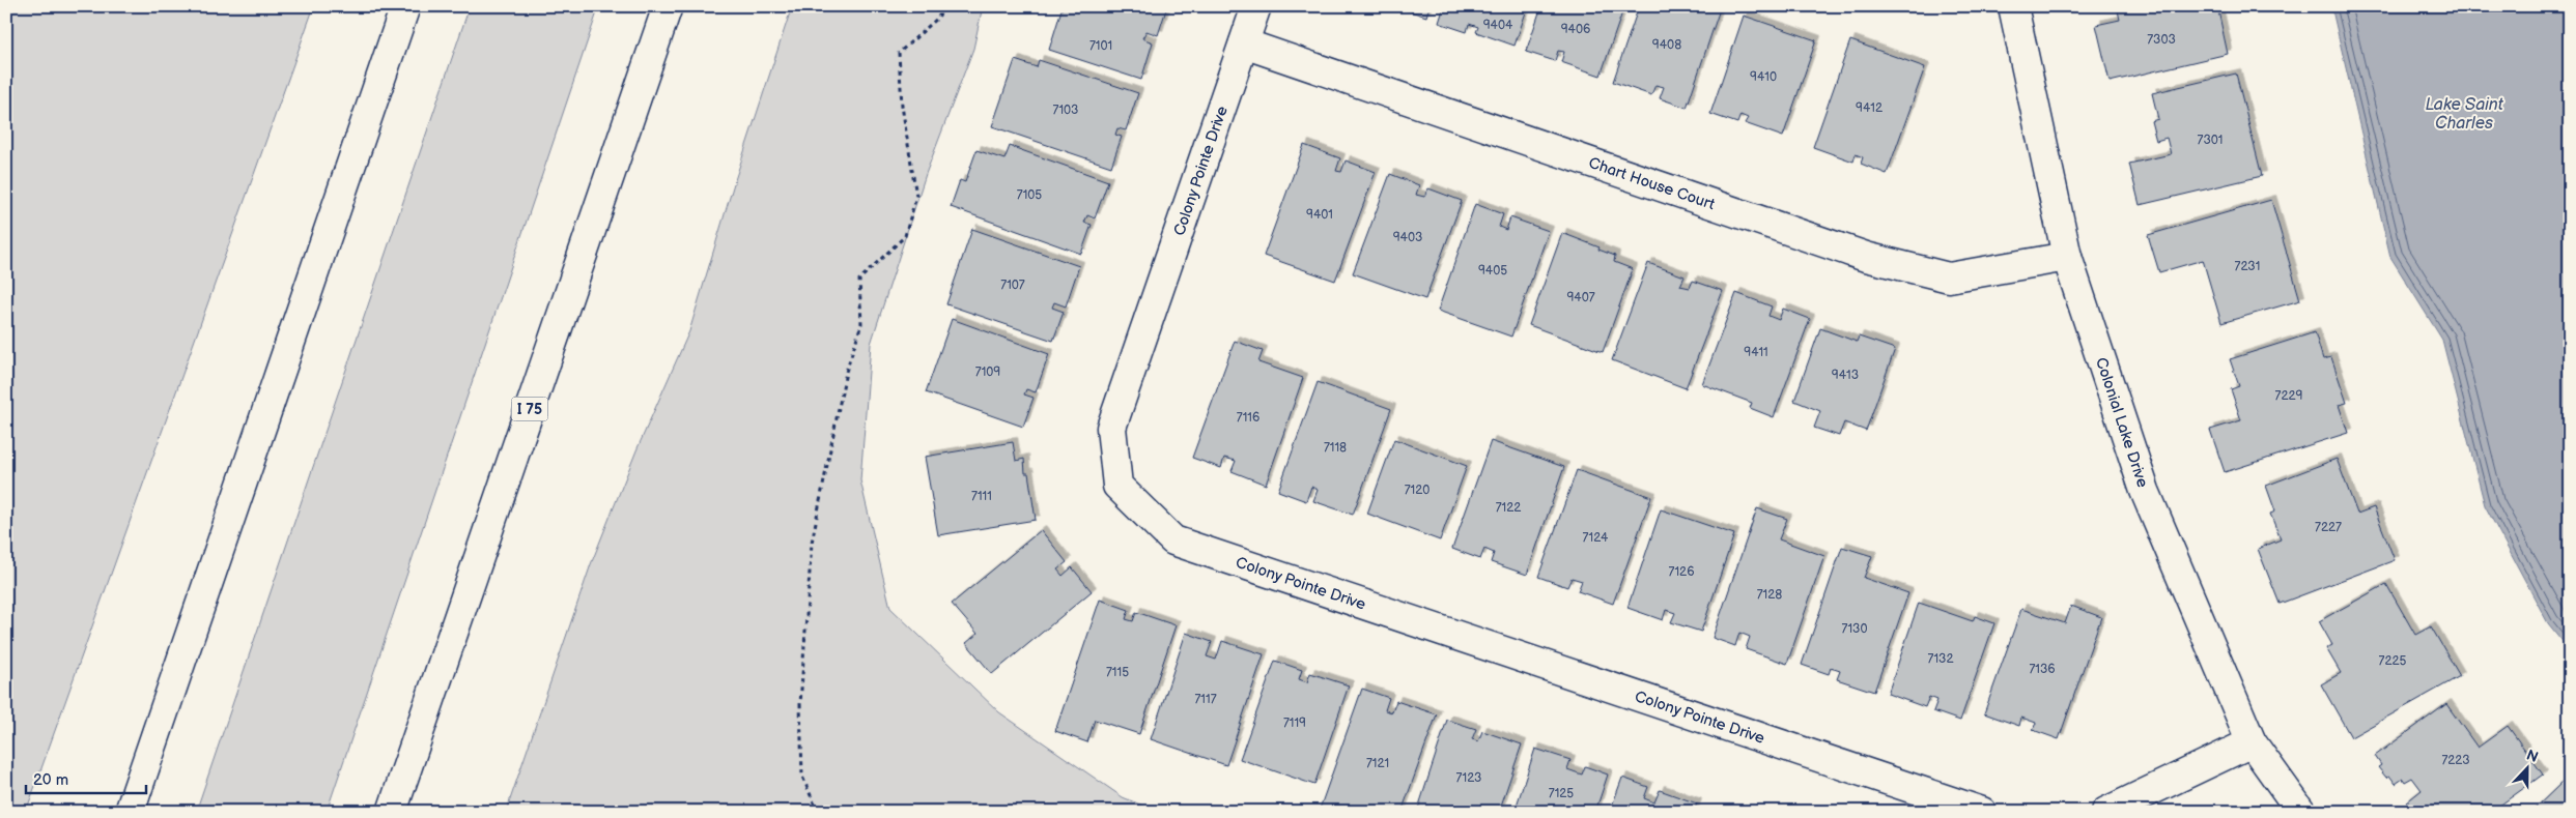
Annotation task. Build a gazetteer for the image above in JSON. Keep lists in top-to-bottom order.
{
  "streets": {
    "main road": [
      "Colony Pointe Drive",
      "Chart House Court",
      "I 75",
      "Colonial Lake Drive"
    ]
  },
  "crossings": [
    ["Colony Pointe Drive", "Chart House Court"],
    ["Chart House Court", "Colonial Lake Drive"]
  ],
  "water": ["Lake Saint Charles"],
  "house_numbers": [
    "9404",
    "9406",
    "7303",
    "9408",
    "7101",
    "9410",
    "9412",
    "7103",
    "7301",
    "7105",
    "9401",
    "9403",
    "7231",
    "9405",
    "7107",
    "9407",
    "9411",
    "7109",
    "9413",
    "7229",
    "7116",
    "7118",
    "7120",
    "7111",
    "7122",
    "7227",
    "7124",
    "7126",
    "7128",
    "7130",
    "7132",
    "7225",
    "7136",
    "7115",
    "7117",
    "7119",
    "7223",
    "7121",
    "7123",
    "7125"
  ],
  "scale_bar": "20 m",
  "north": "top"
}
